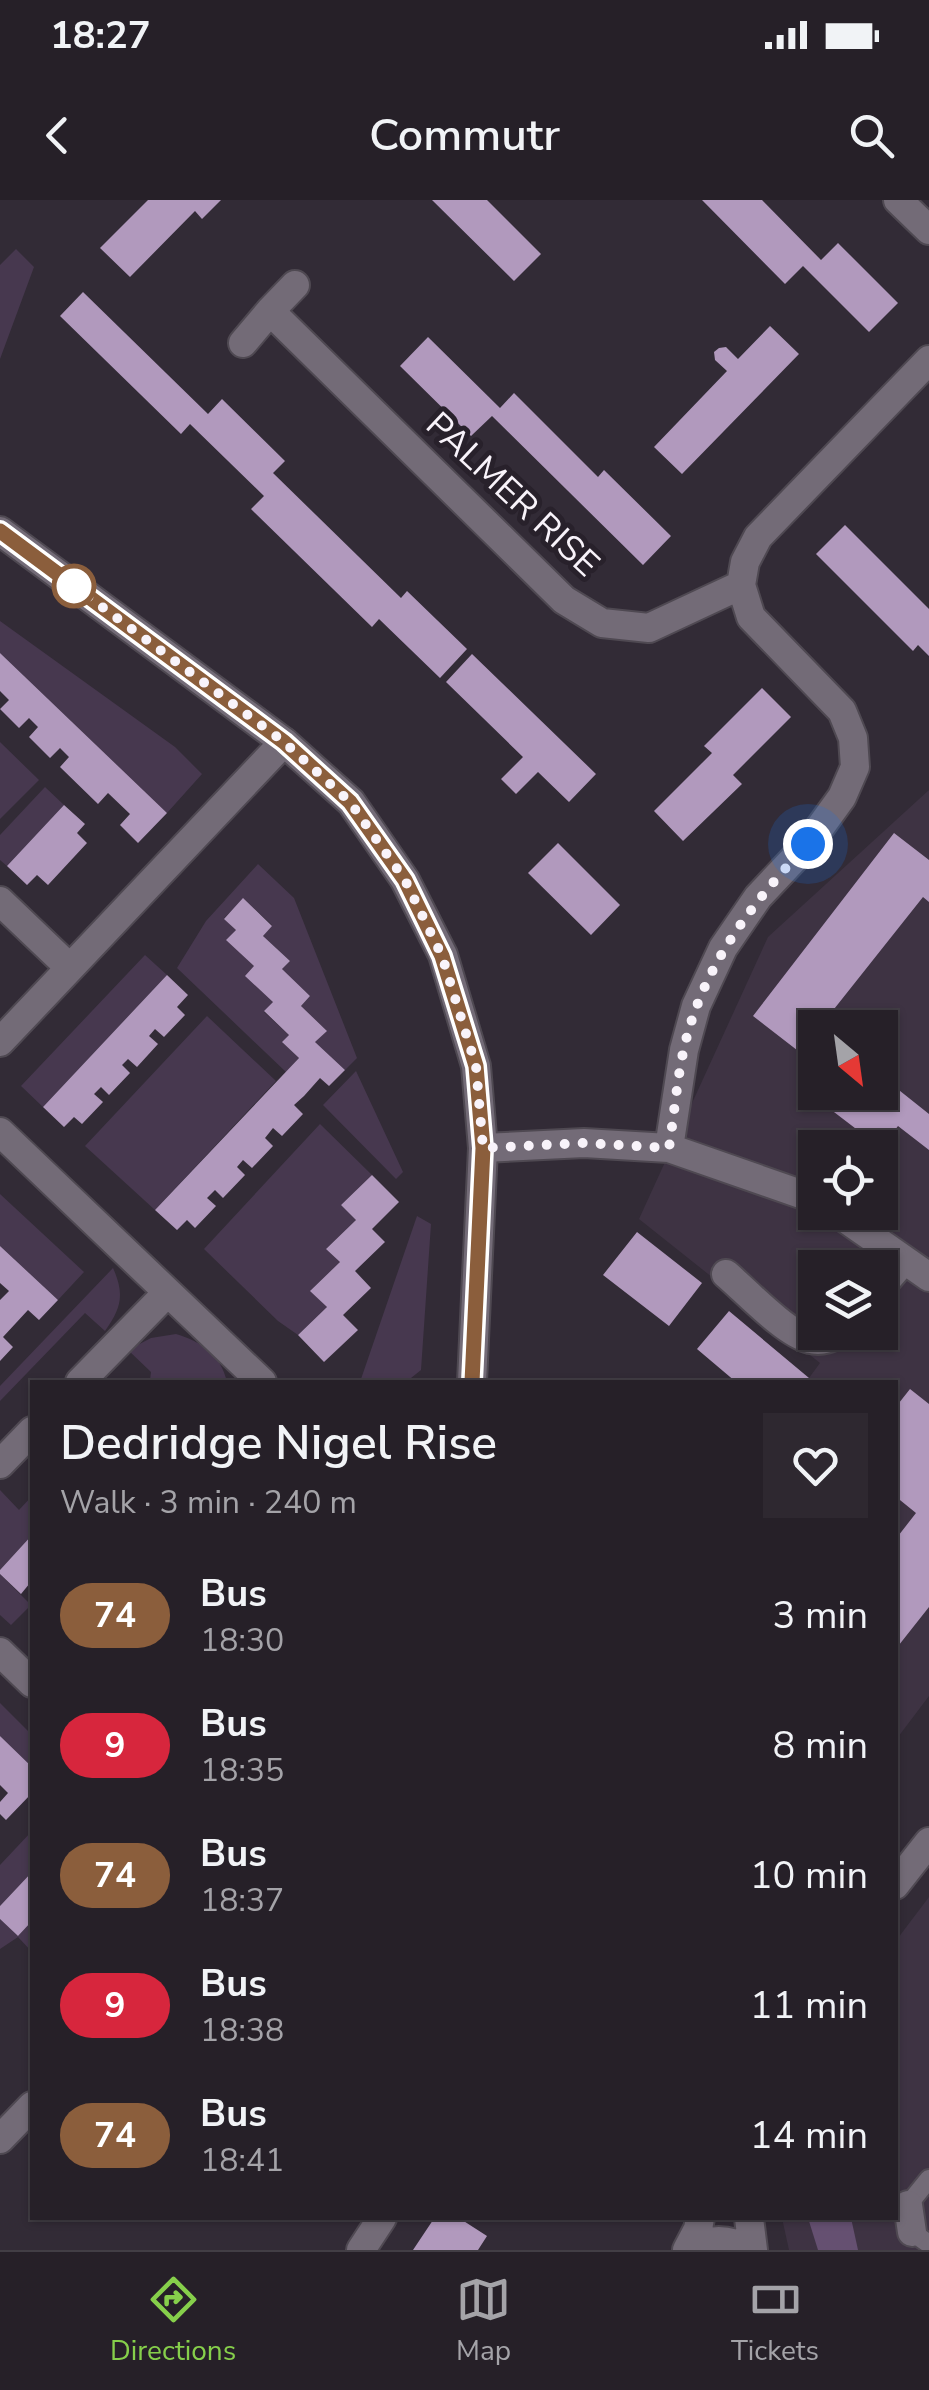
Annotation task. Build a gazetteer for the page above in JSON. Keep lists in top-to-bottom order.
{
  "streets": {
    "street": ["PALMER RISE"]
  },
  "lines": ["bus line 74"],
  "north": "bottom right",
  "page": {
    "status": "18:27",
    "header": "Commutr",
    "heading": ["Dedridge Nigel Rise", "Walk · 3 min · 240 m"],
    "list": [
      {
        "mark": "74",
        "name": "Bus",
        "note": "18:30",
        "value": "3 min"
      },
      {
        "mark": "9",
        "name": "Bus",
        "note": "18:35",
        "value": "8 min"
      },
      {
        "mark": "74",
        "name": "Bus",
        "note": "18:37",
        "value": "10 min"
      },
      {
        "mark": "9",
        "name": "Bus",
        "note": "18:38",
        "value": "11 min"
      },
      {
        "mark": "74",
        "name": "Bus",
        "note": "18:41",
        "value": "14 min"
      }
    ],
    "tabs": ["Directions", "Map", "Tickets"]
  }
}
